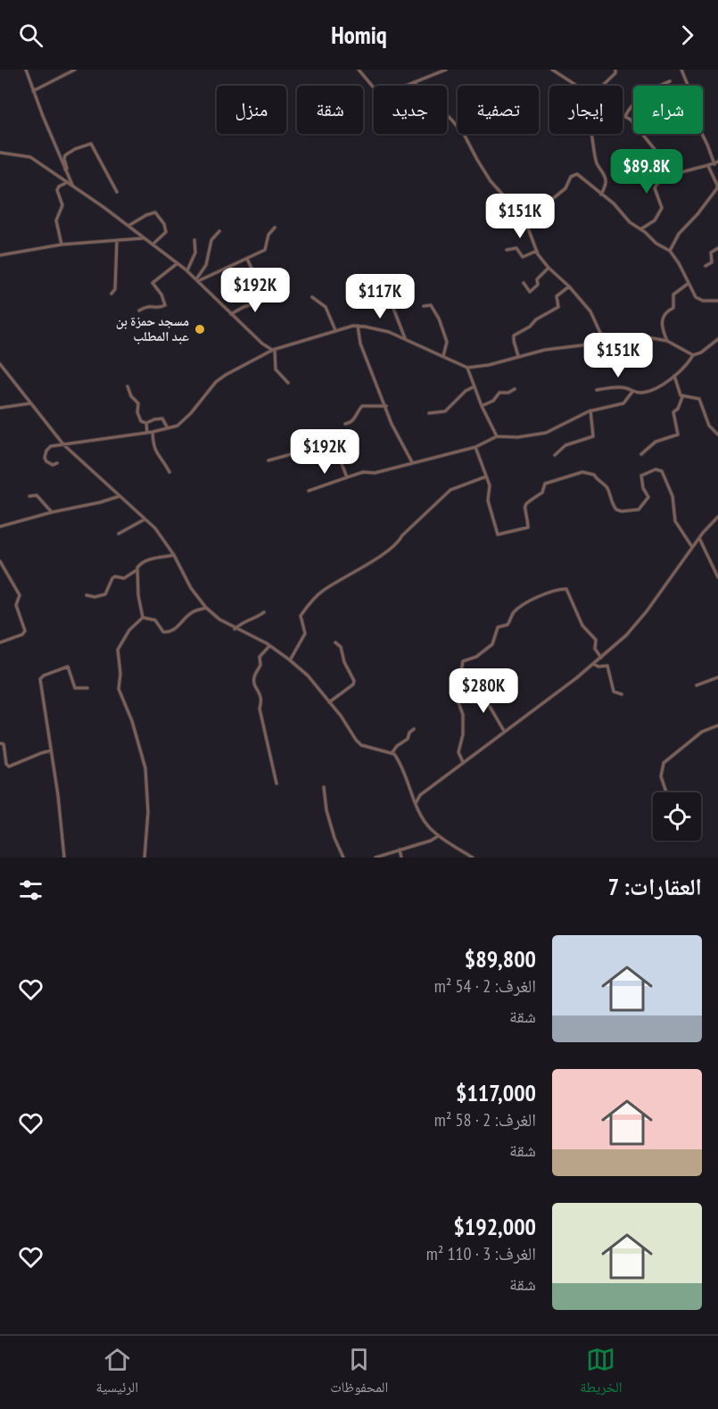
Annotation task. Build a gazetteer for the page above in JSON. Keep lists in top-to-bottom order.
{
  "places": ["مسجد حمزة بن عبد المطلب"],
  "page": {
    "header": "Homiq",
    "chip": [
      "شراء",
      "إيجار",
      "تصفية",
      "جديد",
      "شقة",
      "منزل"
    ],
    "price": [
      "$89.8K",
      "$151K",
      "$192K",
      "$117K",
      "$151K",
      "$192K",
      "$280K"
    ],
    "heading": "العقارات: 7",
    "list": [
      {
        "name": "$89,800",
        "note": "الغرف: 2 · 54 m² · شقة"
      },
      {
        "name": "$117,000",
        "note": "الغرف: 2 · 58 m² · شقة"
      },
      {
        "name": "$192,000",
        "note": "الغرف: 3 · 110 m² · شقة"
      }
    ],
    "tabs": ["الخريطة", "المحفوظات", "الرئيسية"]
  }
}
